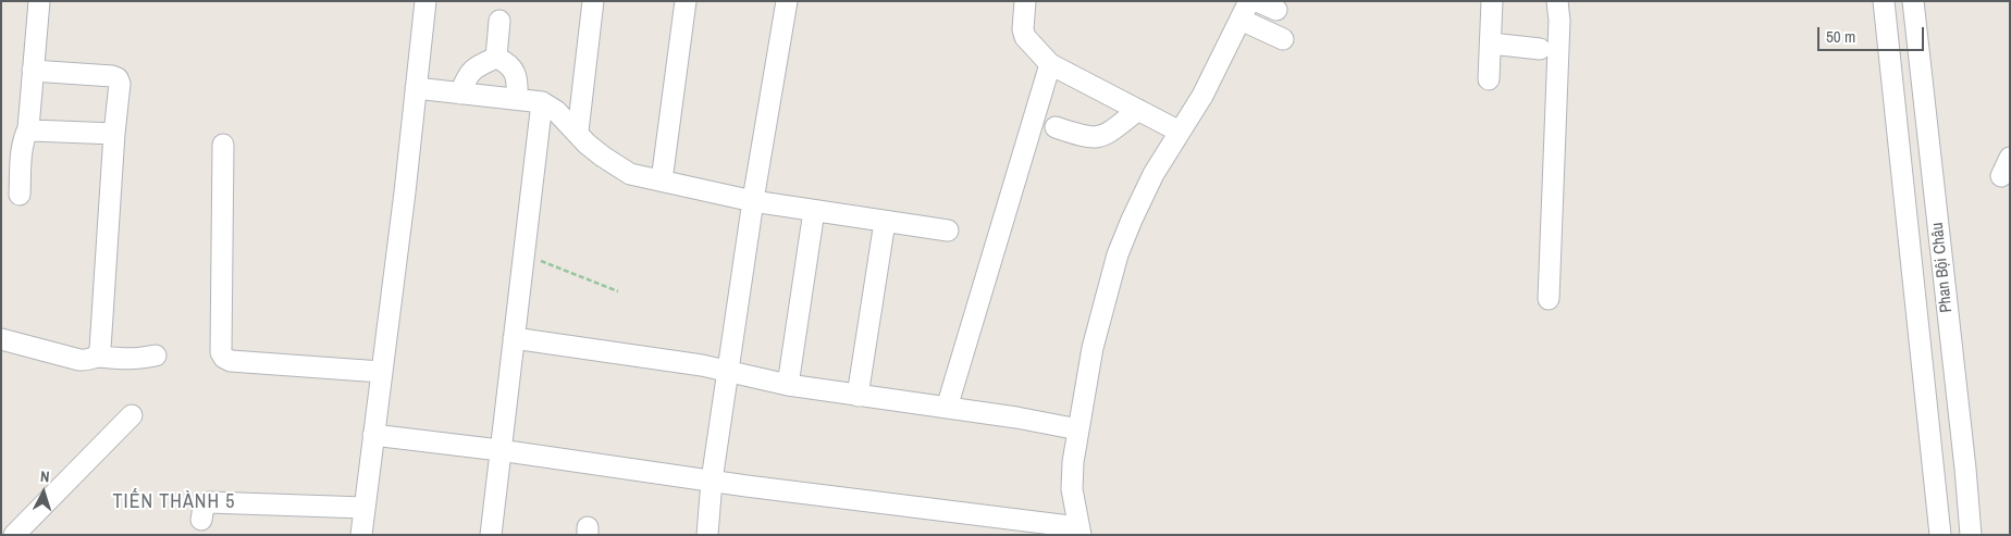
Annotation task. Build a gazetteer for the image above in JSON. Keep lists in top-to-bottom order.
{
  "streets": {
    "street": ["Phan Bội Châu"]
  },
  "districts": ["TIẾN THÀNH 5"],
  "scale_bar": "50 m",
  "north": "top"
}
